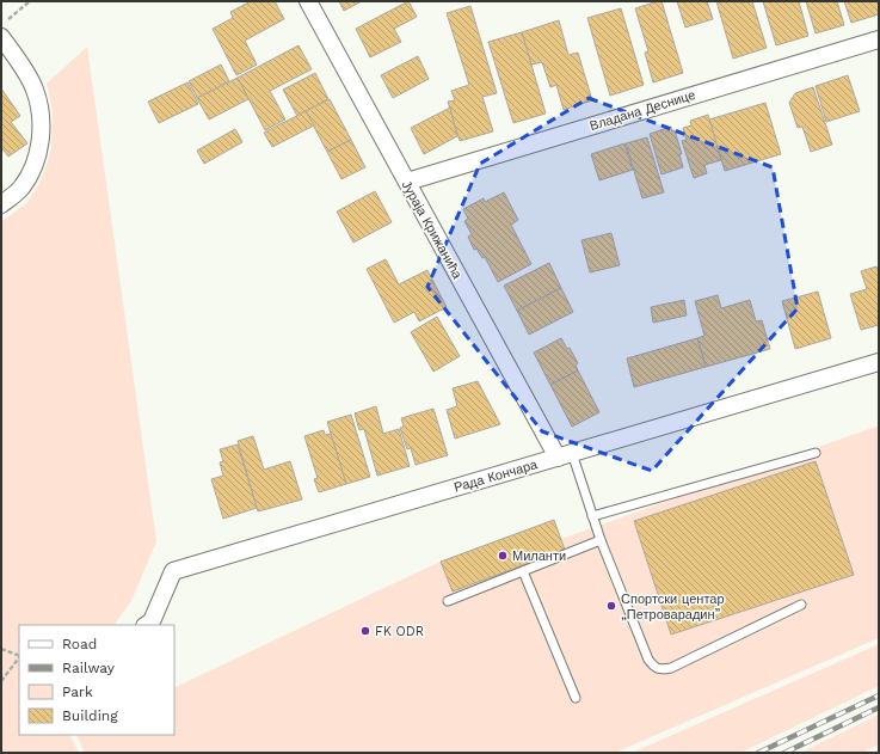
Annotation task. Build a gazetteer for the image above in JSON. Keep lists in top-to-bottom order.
{
  "streets": {
    "street": ["Владана Деснице", "Јураја Крижанића", "Рада Кончара"]
  },
  "crossings": [
    ["Владана Деснице", "Јураја Крижанића"],
    ["Јураја Крижанића", "Рада Кончара"]
  ],
  "places": ["Миланти", "Спортски центар „Петроварадин”", "FK ODR"],
  "legend": [
    "Road",
    "Railway",
    "Park",
    "Building"
  ]
}
